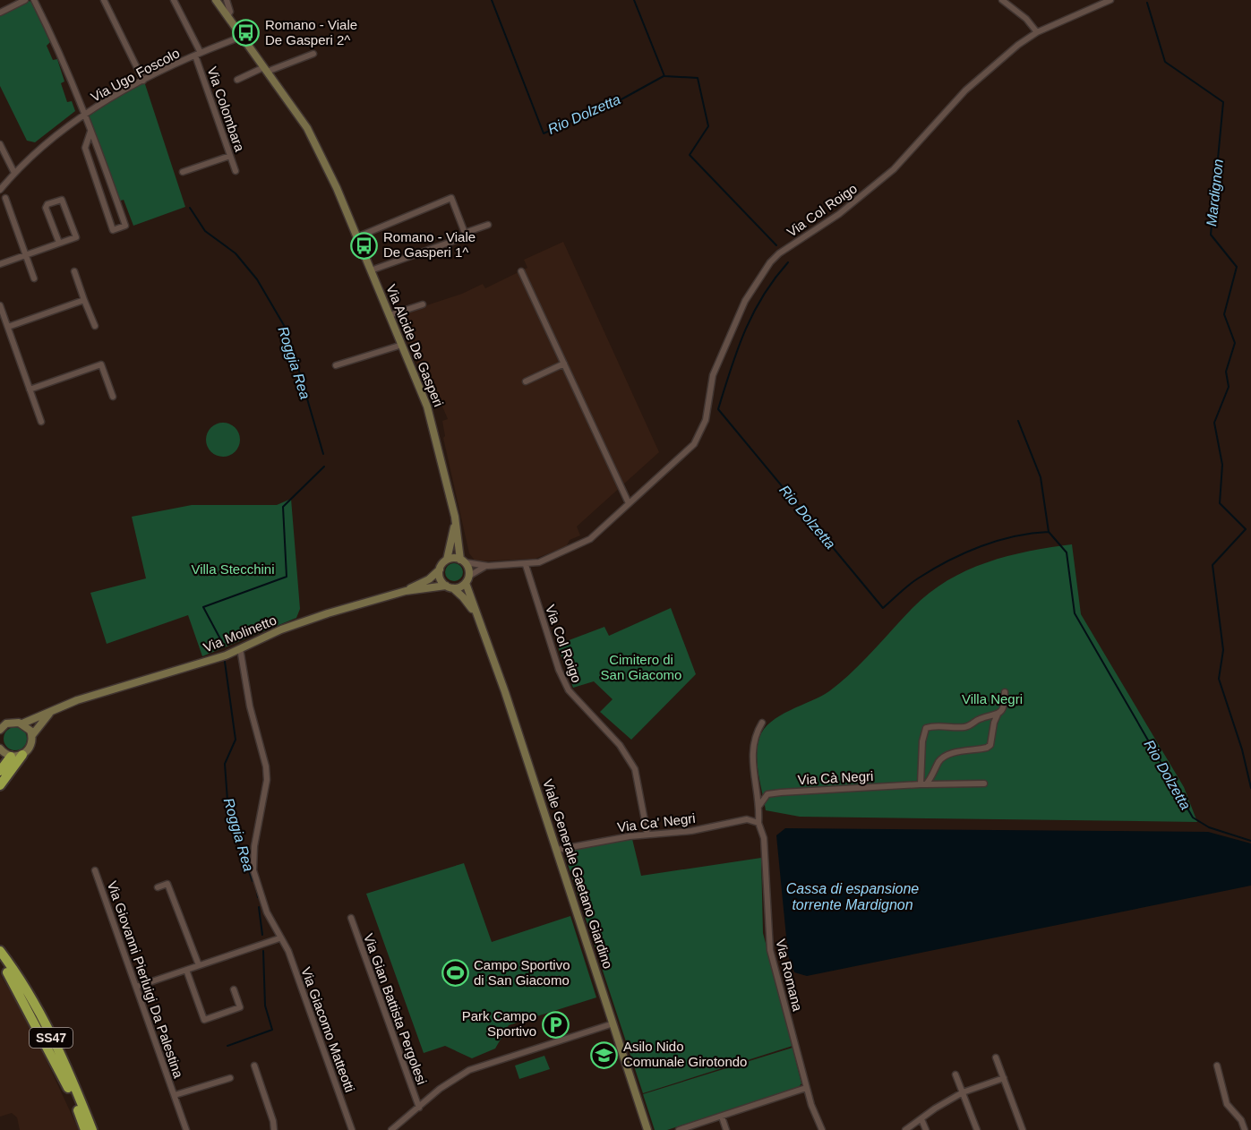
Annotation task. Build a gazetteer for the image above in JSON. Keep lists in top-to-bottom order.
{
  "streets": {
    "highway": ["SS47"],
    "main road": ["Via Alcide De Gasperi", "Via Molinetto", "Viale Generale Gaetano Giardino"],
    "street": [
      "Via Ugo Foscolo",
      "Via Colombara",
      "Via Col Roigo",
      "Via Cà Negri",
      "Via Ca' Negri",
      "Via Romana",
      "Via Giovanni Pierluigi Da Palestina",
      "Via Gian Battista Pergolesi",
      "Via Giacomo Matteotti"
    ]
  },
  "crossings": [
    ["Via Ugo Foscolo", "Via Colombara"],
    ["Via Ugo Foscolo", "Via Alcide De Gasperi"],
    ["Via Col Roigo", "Via Alcide De Gasperi"],
    ["Via Col Roigo", "Via Molinetto"],
    ["Via Col Roigo", "Via Ca' Negri"],
    ["Via Col Roigo", "Viale Generale Gaetano Giardino"],
    ["Via Alcide De Gasperi", "Via Molinetto"],
    ["Via Alcide De Gasperi", "Viale Generale Gaetano Giardino"],
    ["Via Molinetto", "Viale Generale Gaetano Giardino"],
    ["Via Molinetto", "Via Giacomo Matteotti"],
    ["Via Ca' Negri", "Viale Generale Gaetano Giardino"],
    ["Via Ca' Negri", "Via Romana"]
  ],
  "water": [
    "Rio Dolzetta",
    "Mardignon",
    "Roggia Rea",
    "Cassa di espansione torrente Mardignon"
  ],
  "parks": ["Villa Stecchini", "Cimitero di San Giacomo", "Villa Negri"],
  "places": {
    "bus stop": ["Romano - Viale De Gasperi 2^", "Romano - Viale De Gasperi 1^"],
    "sports": ["Campo Sportivo di San Giacomo"],
    "parking": ["Park Campo Sportivo"],
    "school or university": ["Asilo Nido Comunale Girotondo"]
  }
}
